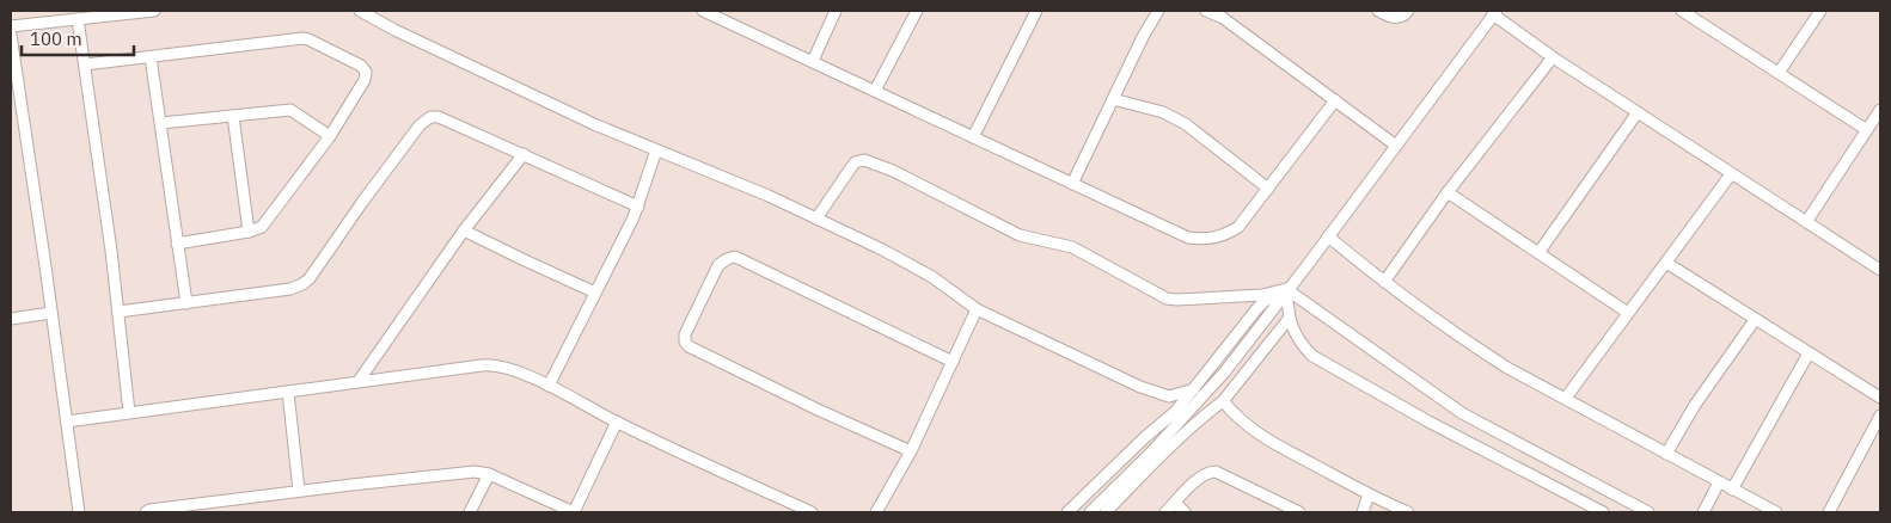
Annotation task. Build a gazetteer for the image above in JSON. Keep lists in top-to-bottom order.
{
  "scale_bar": "100 m"
}
